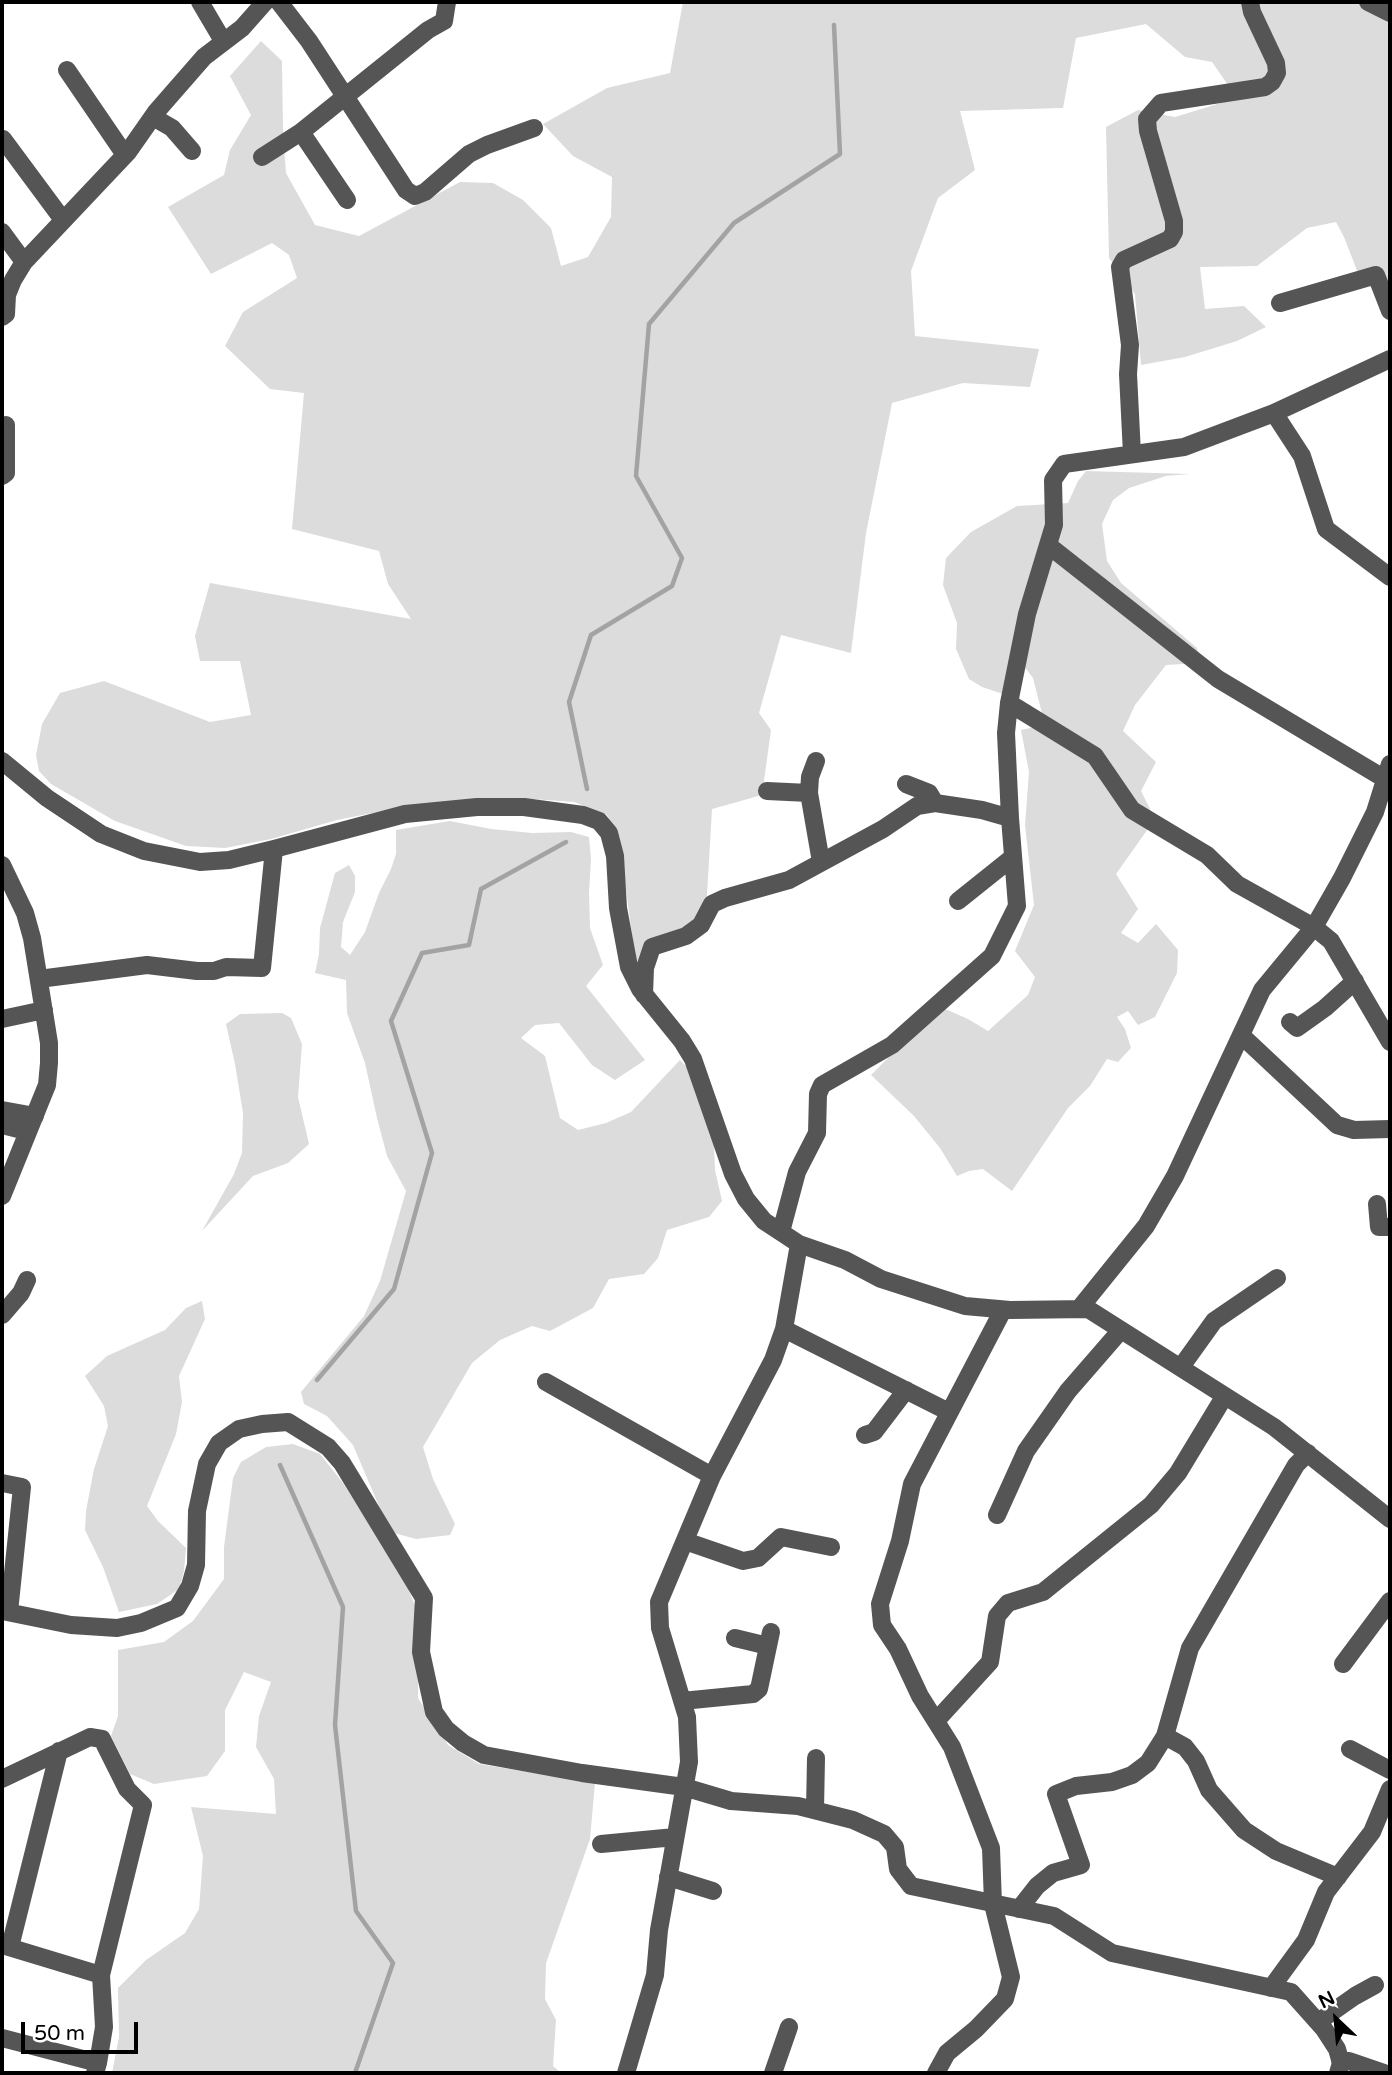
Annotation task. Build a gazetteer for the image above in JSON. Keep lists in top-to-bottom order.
{
  "scale_bar": "50 m",
  "north": "top left"
}
